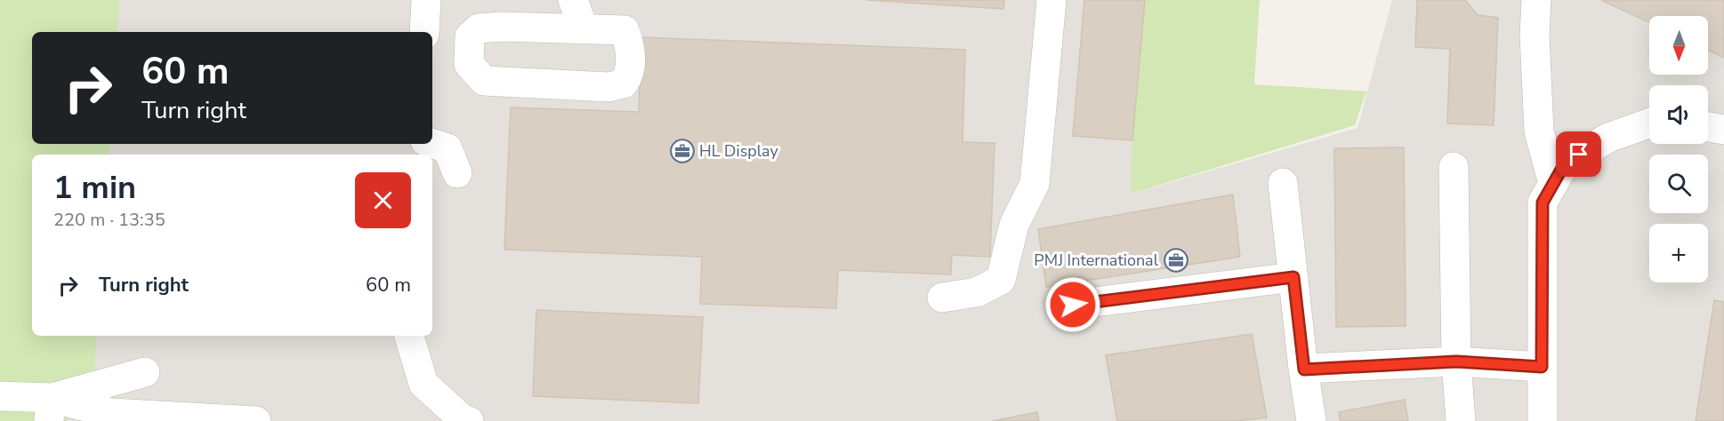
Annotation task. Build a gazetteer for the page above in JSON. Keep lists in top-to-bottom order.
{
  "places": {
    "office": ["HL Display", "PMJ International"]
  },
  "north": "bottom",
  "page": {
    "map_buttons": "+",
    "turn": ["60 m", "Turn right"],
    "heading": ["1 min", "220 m · 13:35"],
    "list": [
      {
        "name": "Turn right",
        "value": "60 m"
      }
    ]
  }
}
